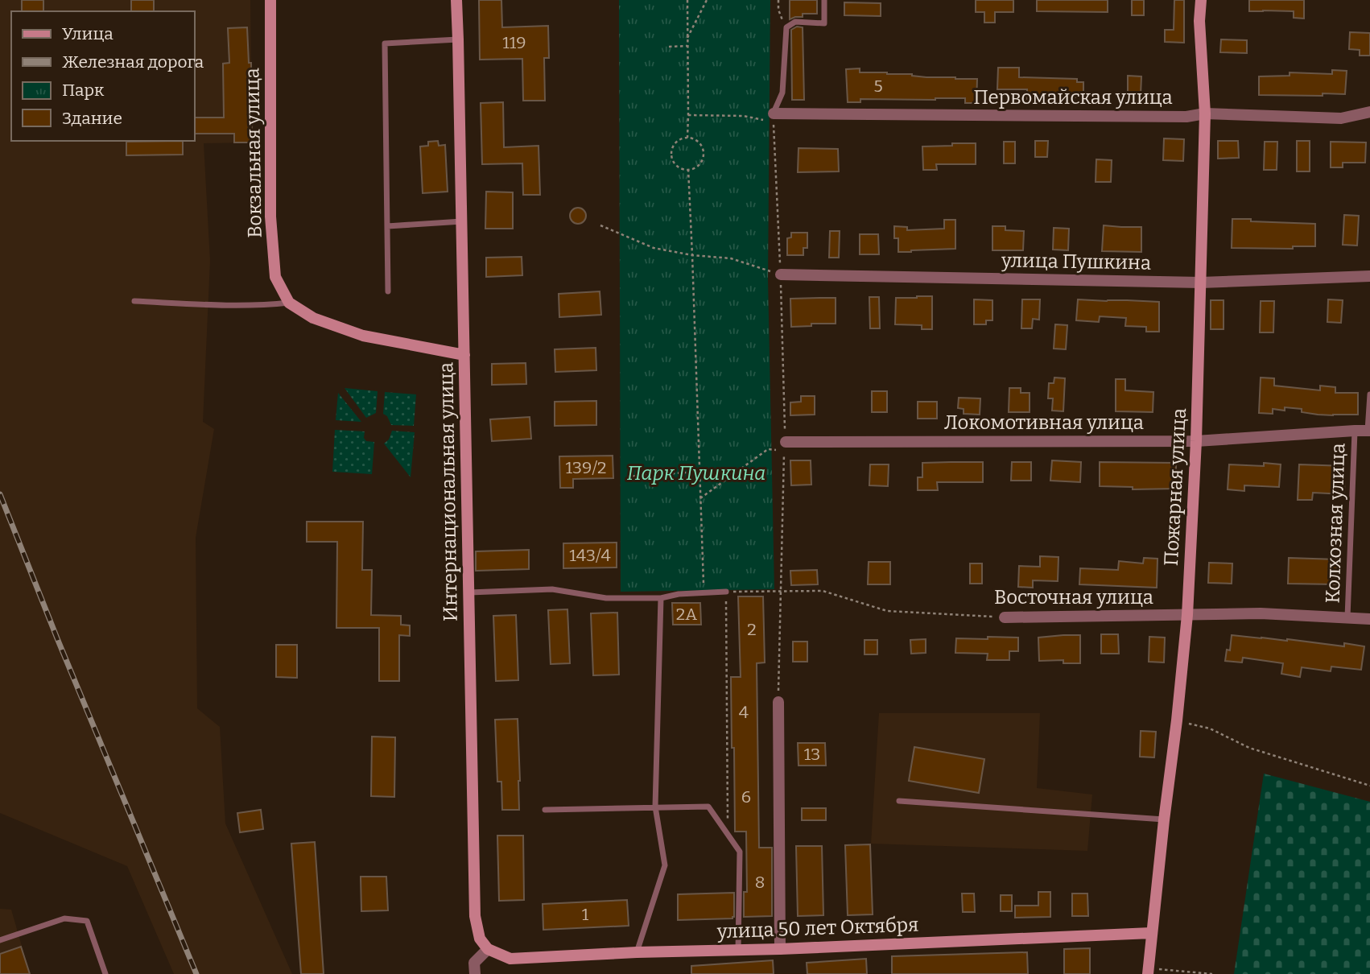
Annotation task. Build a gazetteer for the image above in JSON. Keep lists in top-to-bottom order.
{
  "streets": {
    "street": [
      "Первомайская улица",
      "Вокзальная улица",
      "улица Пушкина",
      "Локомотивная улица",
      "Пожарная улица",
      "Интернациональная улица",
      "Восточная улица",
      "улица 50 лет Октября"
    ],
    "lane": ["Колхозная улица"]
  },
  "crossings": [
    ["Первомайская улица", "Пожарная улица"],
    ["улица Пушкина", "Пожарная улица"],
    ["Локомотивная улица", "Пожарная улица"],
    ["Локомотивная улица", "Колхозная улица"],
    ["Пожарная улица", "Восточная улица"],
    ["Пожарная улица", "улица 50 лет Октября"],
    ["Интернациональная улица", "улица 50 лет Октября"],
    ["Колхозная улица", "Восточная улица"]
  ],
  "parks": ["Парк Пушкина"],
  "house_numbers": [
    "119",
    "5",
    "139/2",
    "143/4",
    "2А",
    "2",
    "4",
    "13",
    "6",
    "8",
    "1"
  ],
  "legend": [
    "Улица",
    "Железная дорога",
    "Парк",
    "Здание"
  ]
}
